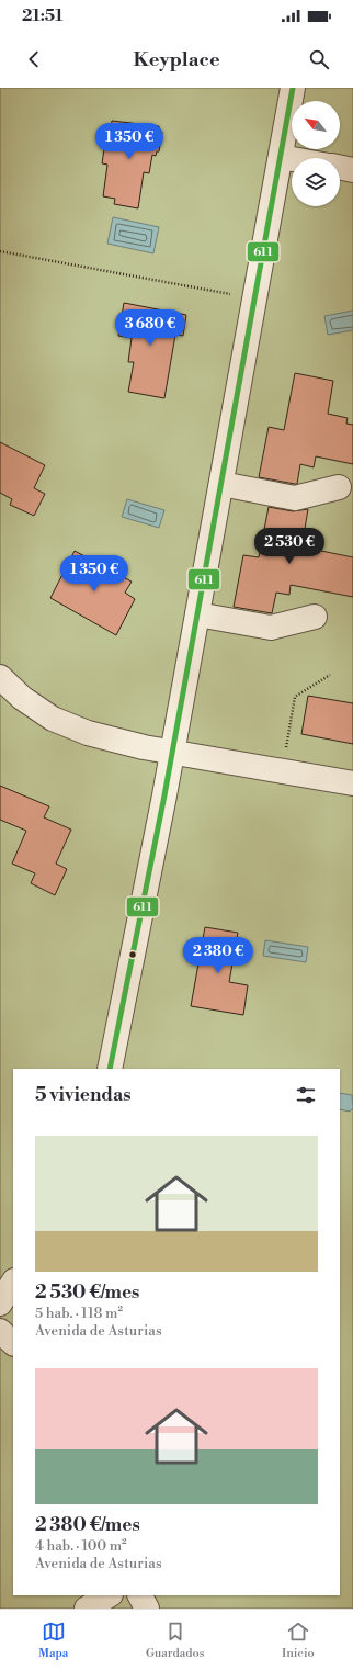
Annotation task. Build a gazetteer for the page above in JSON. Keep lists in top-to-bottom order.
{
  "lines": ["transit line 611"],
  "north": "top left",
  "page": {
    "status": "21:51",
    "header": "Keyplace",
    "price": [
      "1 350 €",
      "3 680 €",
      "2 530 €",
      "1 350 €",
      "2 380 €"
    ],
    "heading": "5 viviendas",
    "list": [
      {
        "name": "2 530 €/mes",
        "note": "5 hab. · 118 m² · Avenida de Asturias"
      },
      {
        "name": "2 380 €/mes",
        "note": "4 hab. · 100 m² · Avenida de Asturias"
      }
    ],
    "tabs": ["Mapa", "Guardados", "Inicio"]
  }
}
